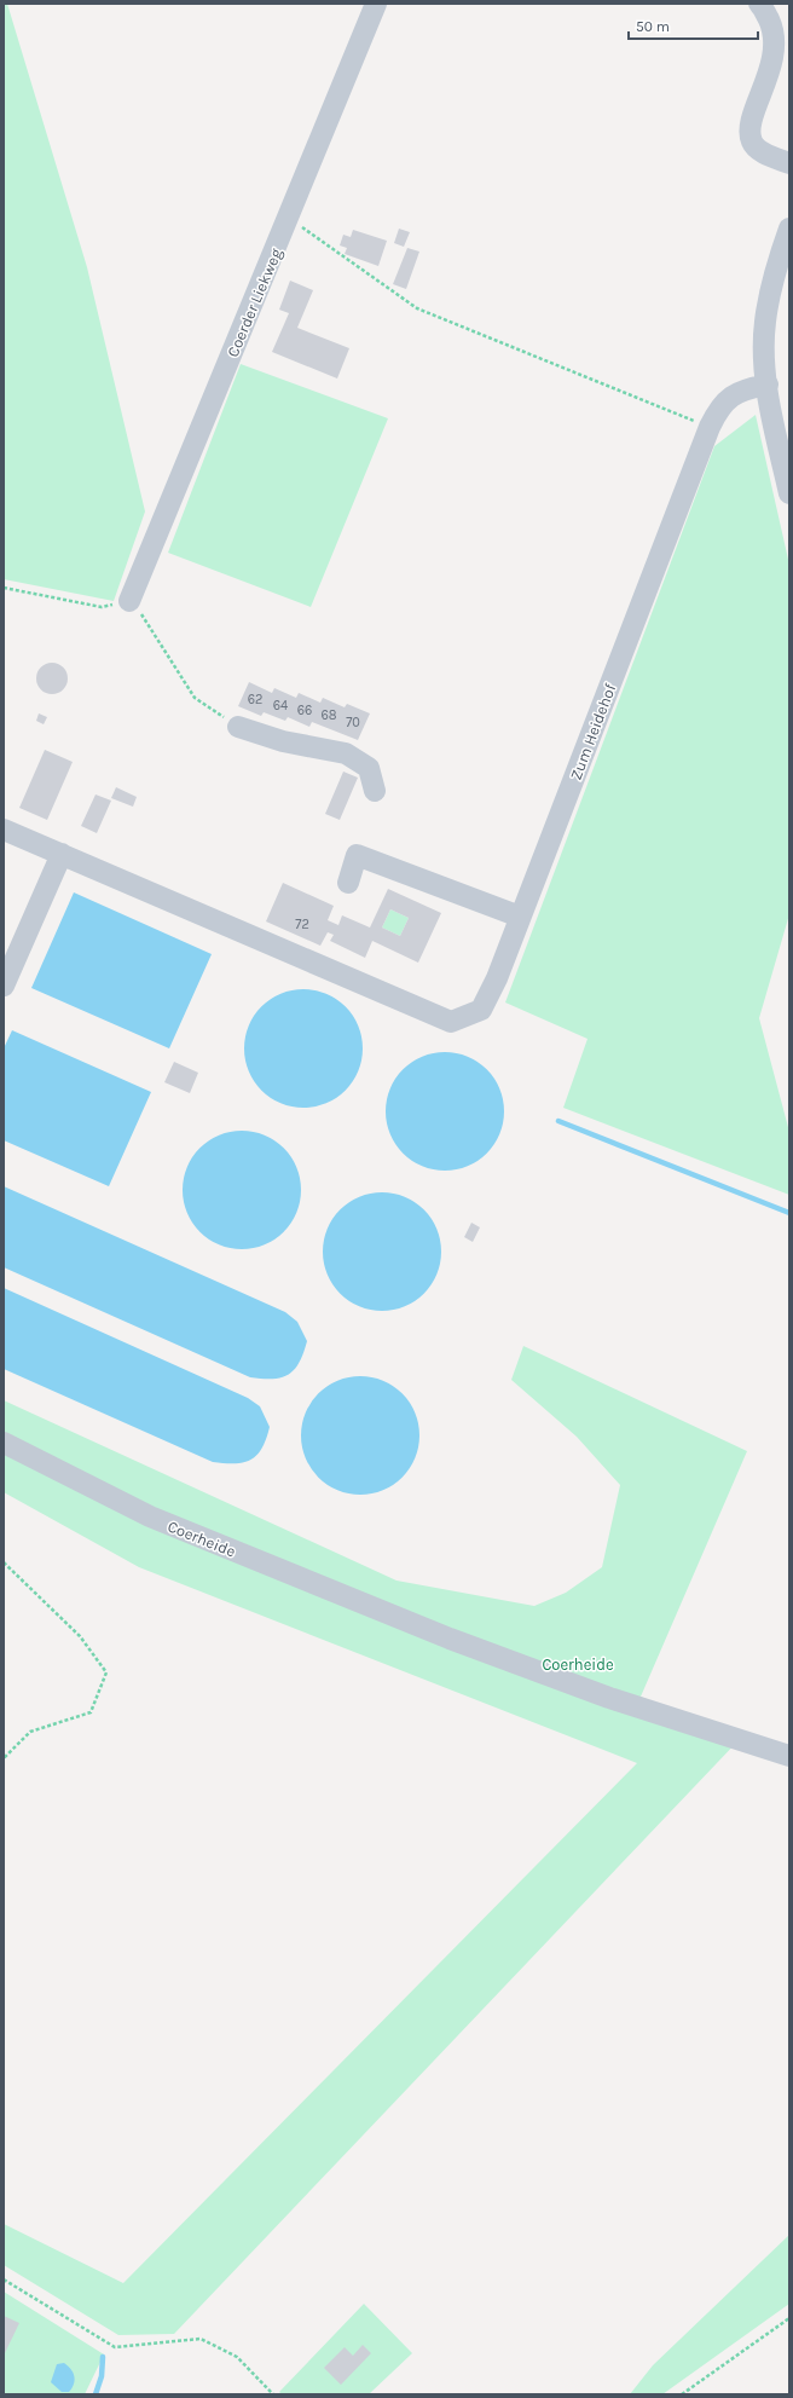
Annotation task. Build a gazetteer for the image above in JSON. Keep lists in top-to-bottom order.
{
  "streets": {
    "street": ["Coerder Liekweg", "Zum Heidehof", "Coerheide"]
  },
  "parks": ["Coerheide"],
  "house_numbers": [
    "62",
    "64",
    "66",
    "68",
    "70",
    "72"
  ],
  "scale_bar": "50 m"
}
